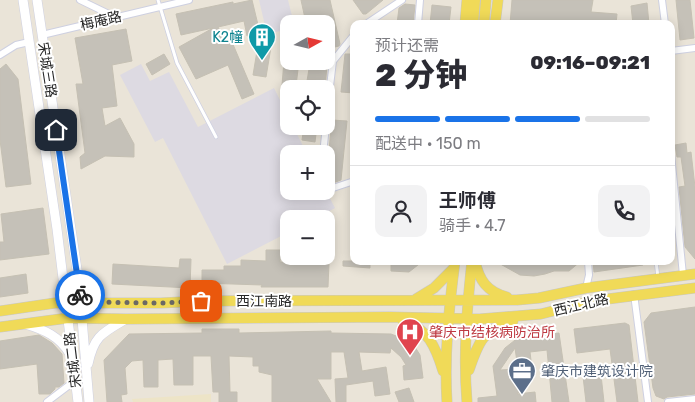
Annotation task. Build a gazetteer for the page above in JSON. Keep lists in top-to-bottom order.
{
  "streets": {
    "main road": [
      "宋城三路",
      "西江南路",
      "西江北路",
      "宋城二路"
    ],
    "street": ["梅庵路"]
  },
  "crossings": [
    ["梅庵路", "宋城三路"],
    ["宋城三路", "西江南路"],
    ["宋城三路", "宋城二路"],
    ["西江南路", "西江北路"],
    ["西江南路", "宋城二路"]
  ],
  "places": {
    "building": ["K2幢"],
    "hospital": ["肇庆市结核病防治所"],
    "office": ["肇庆市建筑设计院"]
  },
  "north": "right",
  "page": {
    "map_buttons": ["+", "−"],
    "heading": ["2 分钟", "预计还需", "09:16–09:21"],
    "panel": ["王师傅", "骑手 · 4.7"],
    "bar": "配送中 · 150 m"
  }
}
